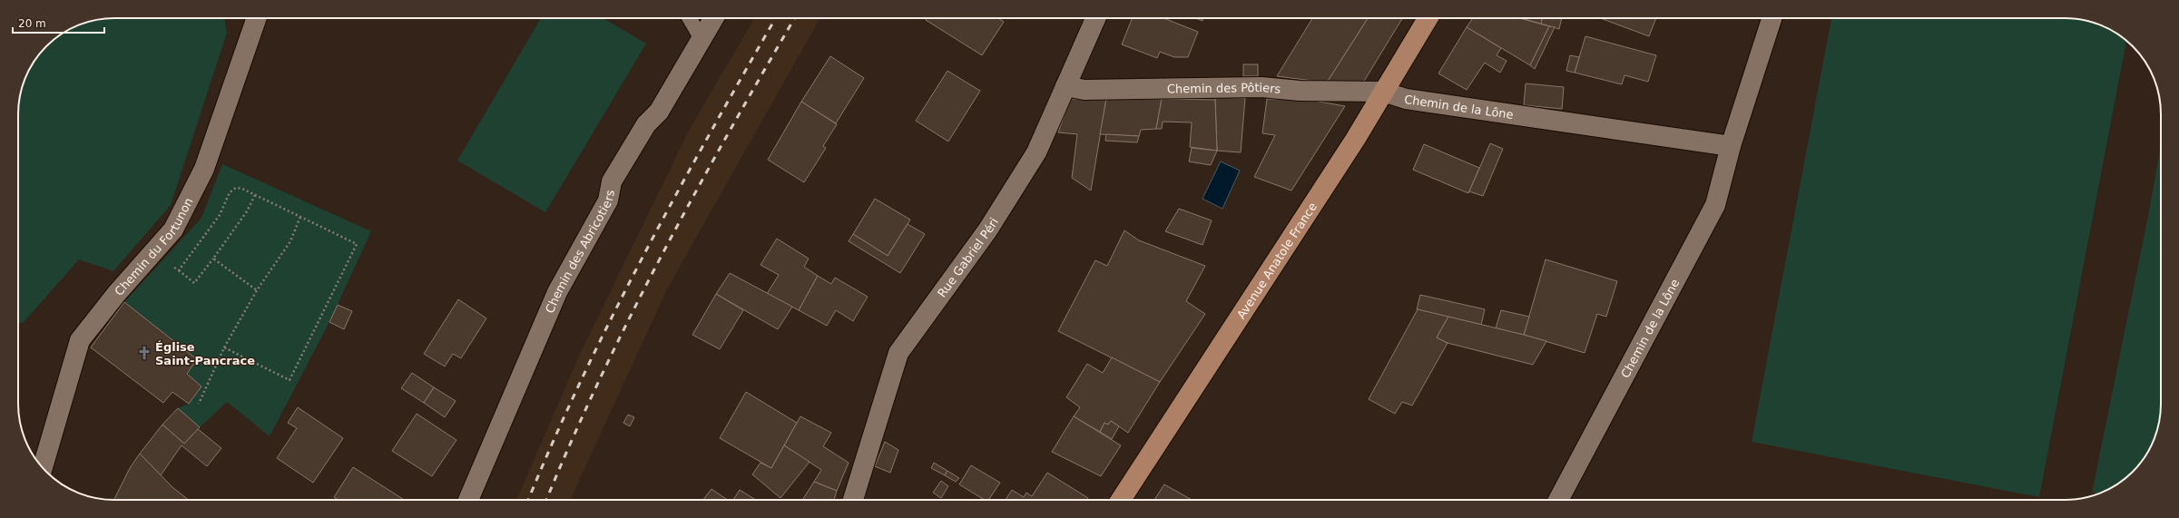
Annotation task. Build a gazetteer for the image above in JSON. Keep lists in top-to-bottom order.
{
  "streets": {
    "main road": ["Avenue Anatole France"],
    "street": [
      "Chemin des Pôtiers",
      "Chemin de la Lône",
      "Chemin du Fortunon",
      "Chemin des Abricotiers",
      "Rue Gabriel Péri"
    ]
  },
  "crossings": [
    ["Chemin des Pôtiers", "Chemin de la Lône"],
    ["Chemin des Pôtiers", "Rue Gabriel Péri"],
    ["Chemin des Pôtiers", "Avenue Anatole France"],
    ["Chemin de la Lône", "Avenue Anatole France"]
  ],
  "places": {
    "church": ["Église Saint-Pancrace"]
  },
  "scale_bar": "20 m"
}
